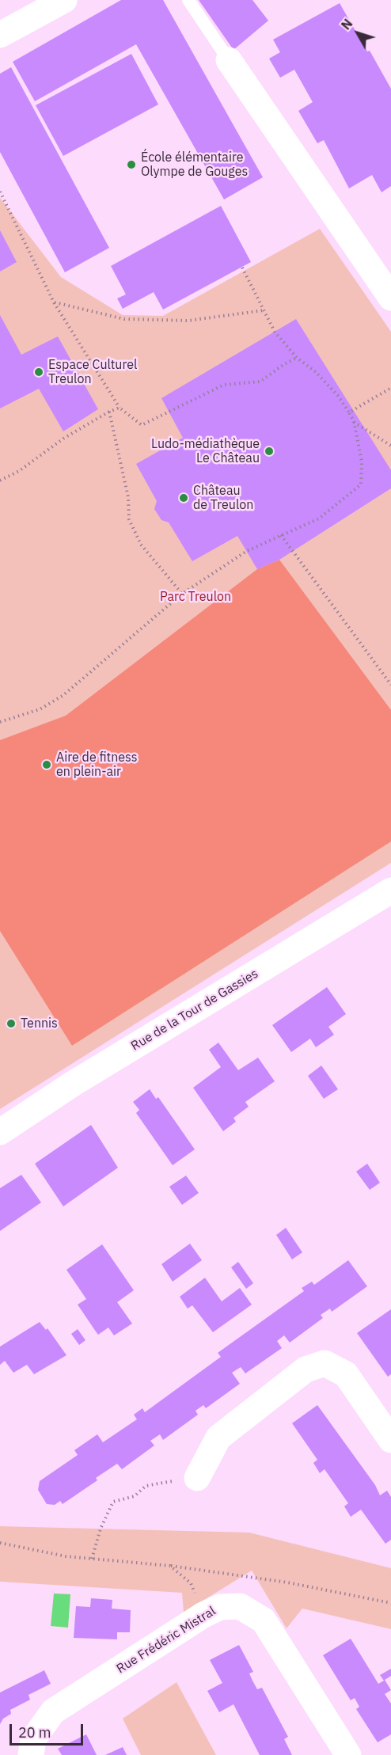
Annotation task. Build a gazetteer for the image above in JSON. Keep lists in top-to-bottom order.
{
  "streets": {
    "street": ["Rue de la Tour de Gassies", "Rue Frédéric Mistral"]
  },
  "parks": ["Parc Treulon"],
  "places": [
    "École élémentaire Olympe de Gouges",
    "Espace Culturel Treulon",
    "Ludo-médiathèque Le Château",
    "Château de Treulon",
    "Aire de fitness en plein-air",
    "Tennis"
  ],
  "scale_bar": "20 m",
  "north": "top left"
}
